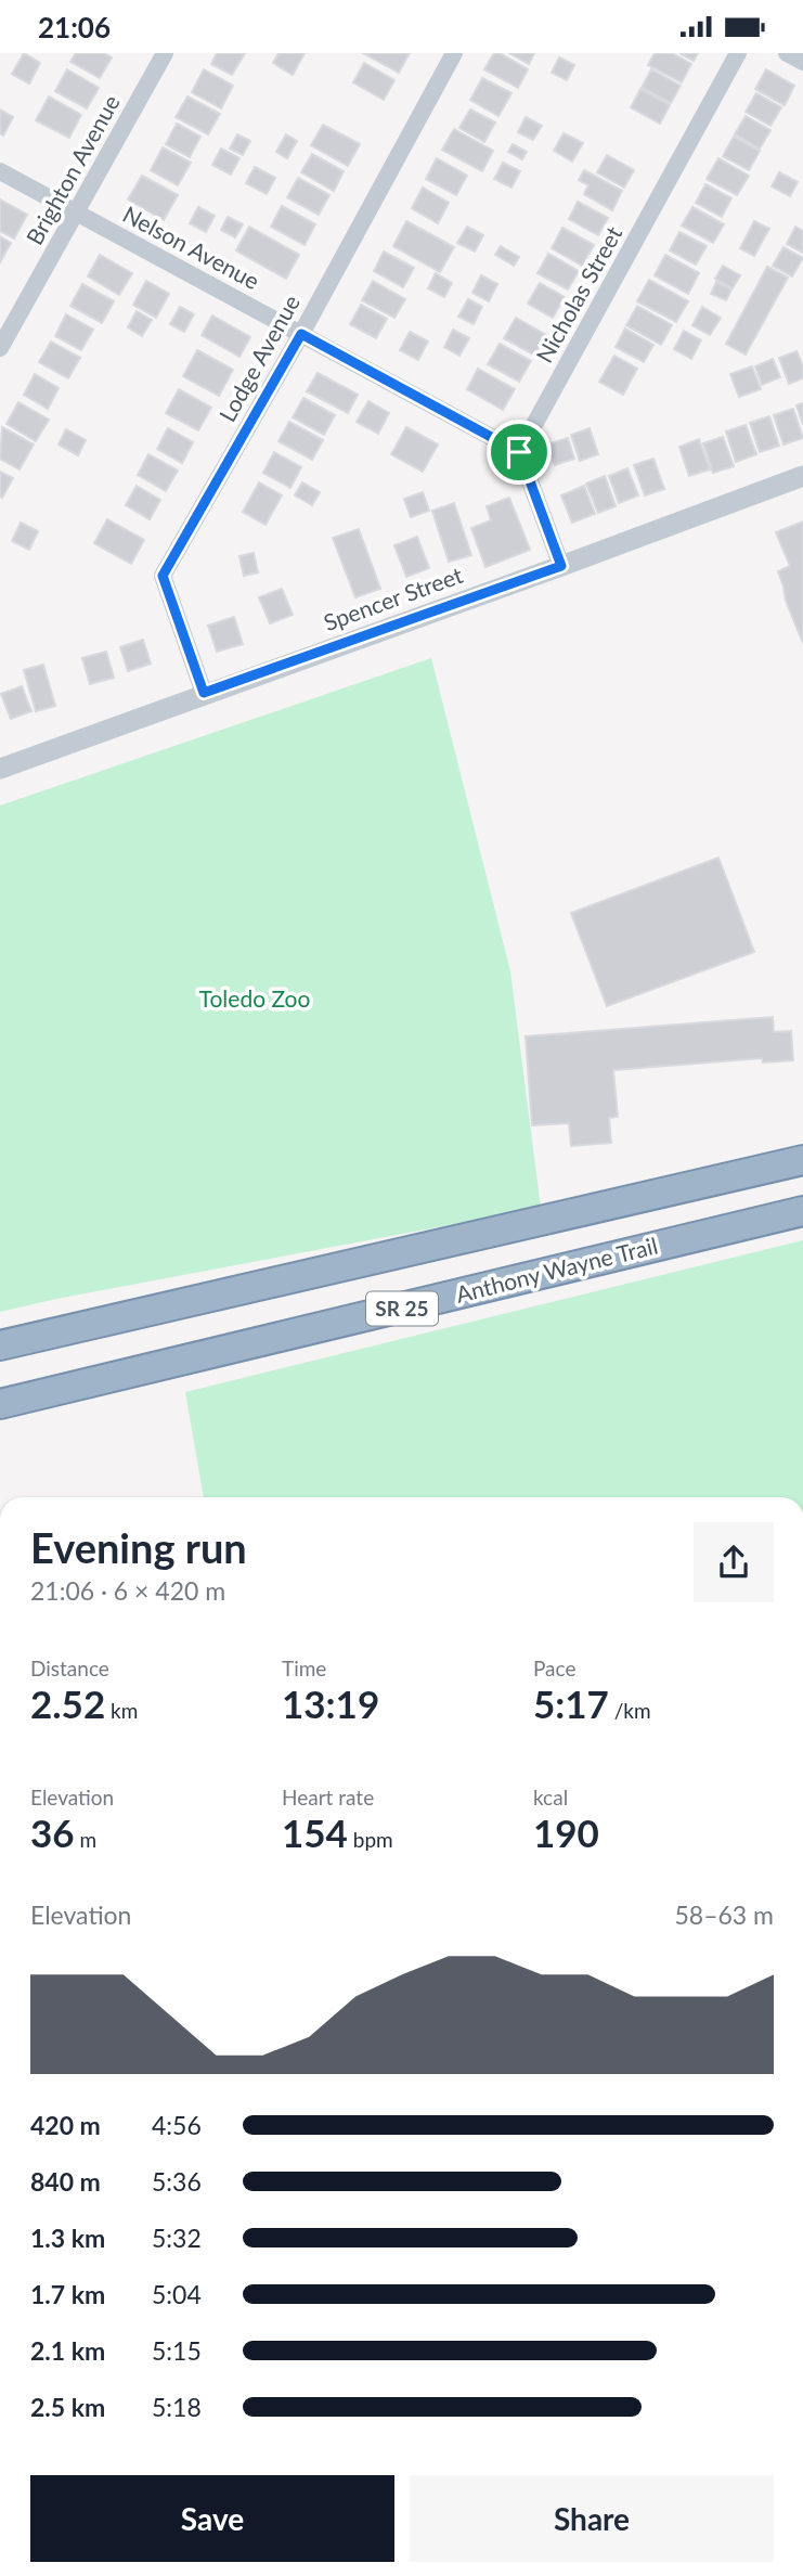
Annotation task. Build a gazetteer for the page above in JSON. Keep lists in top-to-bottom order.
{
  "streets": {
    "highway": ["Anthony Wayne Trail", "SR 25"],
    "street": [
      "Brighton Avenue",
      "Nelson Avenue",
      "Nicholas Street",
      "Lodge Avenue",
      "Spencer Street"
    ]
  },
  "crossings": [
    ["Brighton Avenue", "Nelson Avenue"],
    ["Nelson Avenue", "Nicholas Street"],
    ["Nelson Avenue", "Lodge Avenue"],
    ["Lodge Avenue", "Spencer Street"]
  ],
  "parks": ["Toledo Zoo"],
  "page": {
    "status": "21:06",
    "heading": ["Evening run", "21:06 · 6 × 420 m"],
    "stats": [
      ["Distance", "2.52 km"],
      ["Time", "13:19"],
      ["Pace", "5:17 /km"],
      ["Elevation", "36 m"],
      ["Heart rate", "154 bpm"],
      ["kcal", "190"]
    ],
    "chart": ["Elevation", "58–63 m"],
    "list": [
      {
        "name": "420 m",
        "note": "4:56"
      },
      {
        "name": "840 m",
        "note": "5:36"
      },
      {
        "name": "1.3 km",
        "note": "5:32"
      },
      {
        "name": "1.7 km",
        "note": "5:04"
      },
      {
        "name": "2.1 km",
        "note": "5:15"
      },
      {
        "name": "2.5 km",
        "note": "5:18"
      }
    ],
    "buttons": ["Save", "Share"]
  }
}
